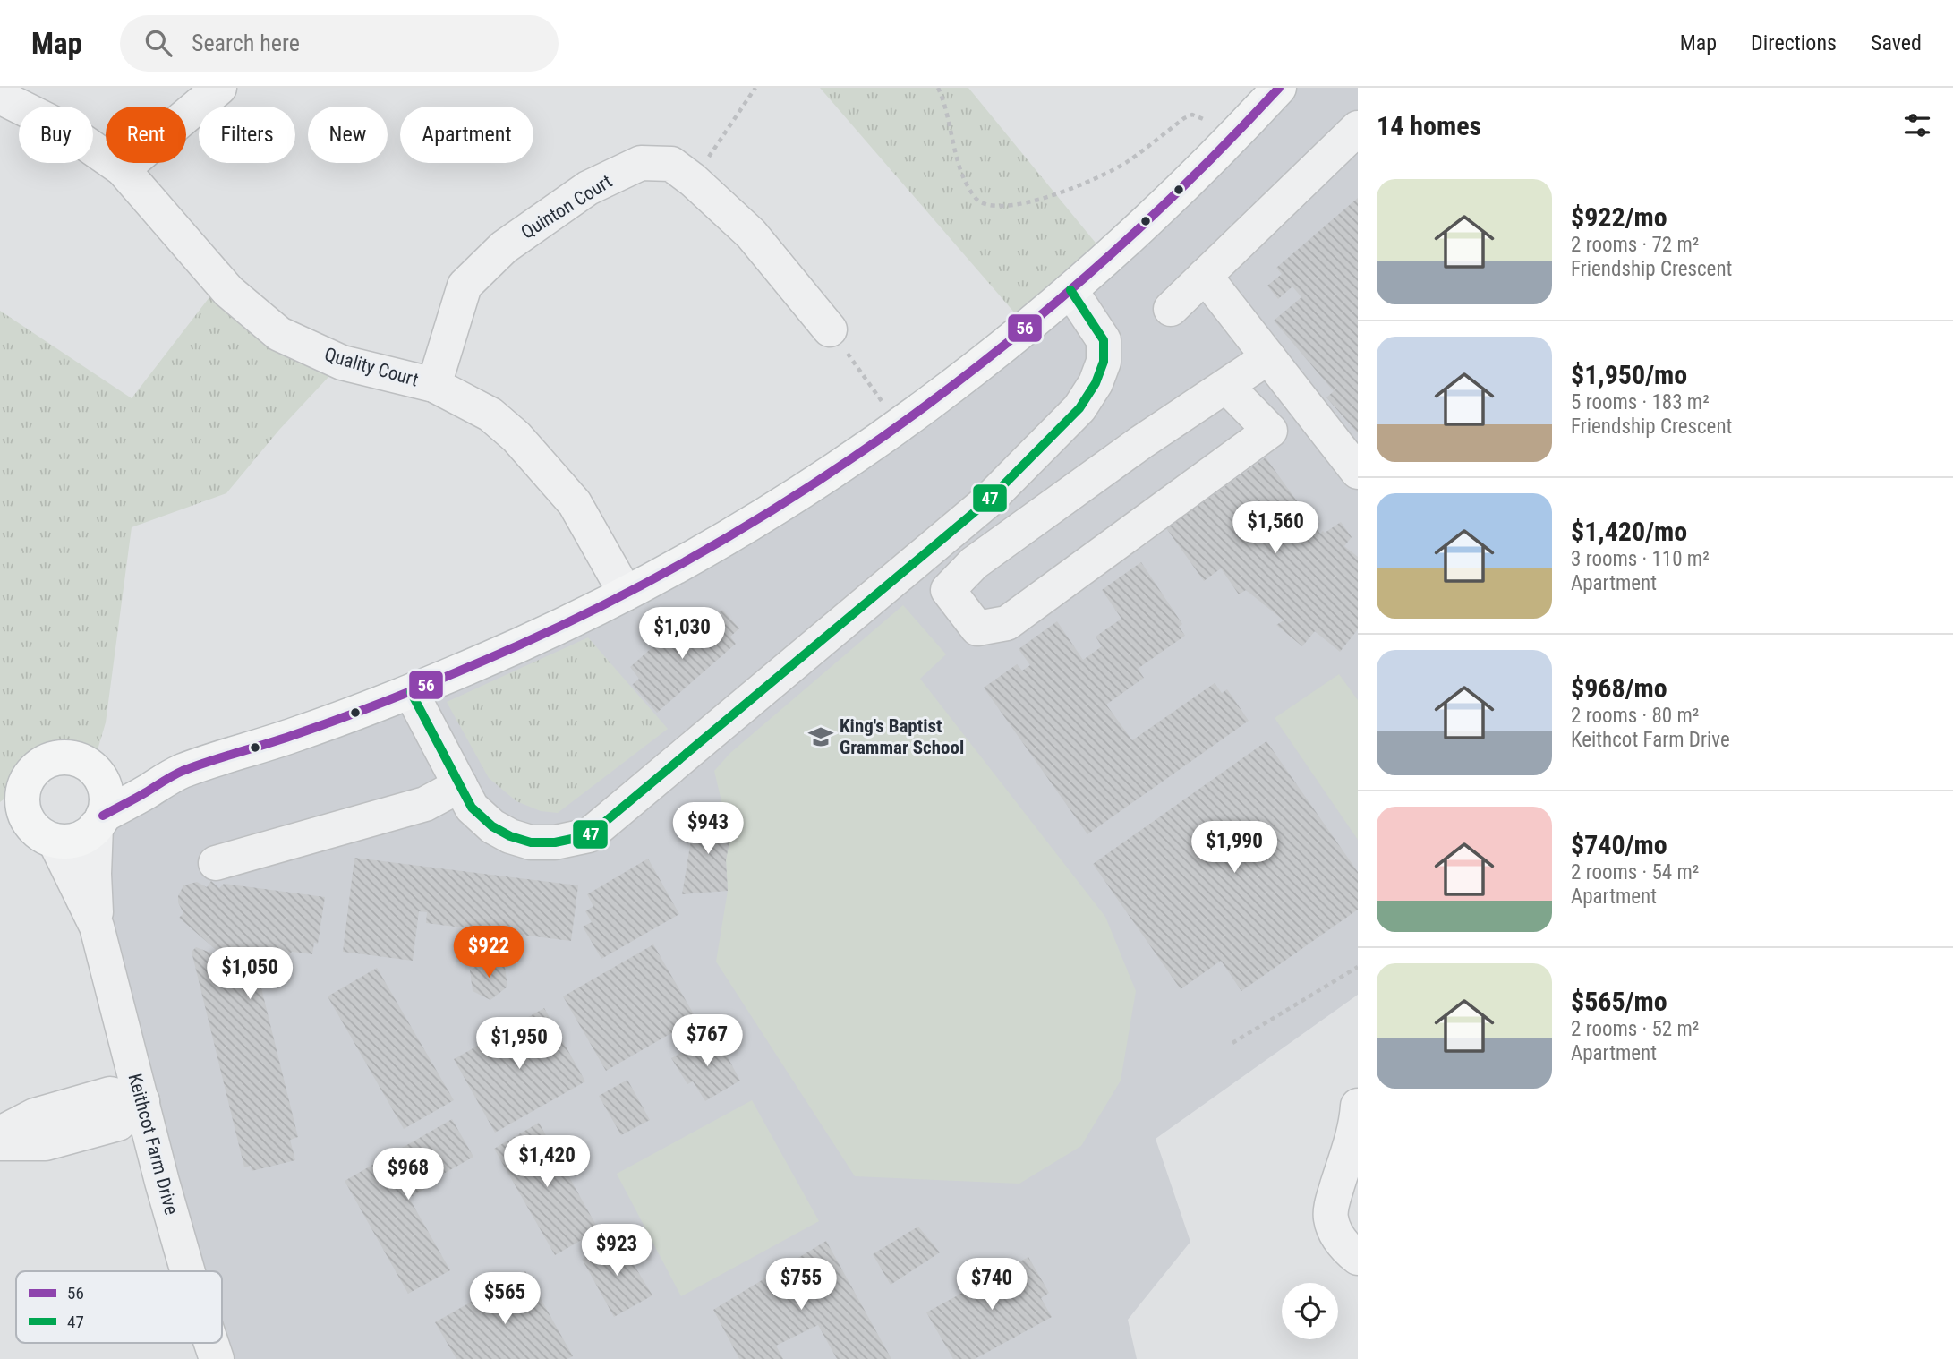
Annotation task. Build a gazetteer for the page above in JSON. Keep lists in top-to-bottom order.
{
  "streets": {
    "street": ["Quinton Court", "Quality Court", "Keithcot Farm Drive"]
  },
  "crossings": [
    ["Quinton Court", "Quality Court"]
  ],
  "places": {
    "school or university": ["King's Baptist Grammar School"]
  },
  "lines": ["transit line 56", "transit line 47"],
  "legend": ["56", "47"],
  "page": {
    "header": "Map",
    "search": "Search here",
    "nav": ["Map", "Directions", "Saved"],
    "heading": "14 homes",
    "chip": [
      "Buy",
      "Rent",
      "Filters",
      "New",
      "Apartment"
    ],
    "list": [
      {
        "name": "$922/mo",
        "note": "2 rooms · 72 m² · Friendship Crescent"
      },
      {
        "name": "$1,950/mo",
        "note": "5 rooms · 183 m² · Friendship Crescent"
      },
      {
        "name": "$1,420/mo",
        "note": "3 rooms · 110 m² · Apartment"
      },
      {
        "name": "$968/mo",
        "note": "2 rooms · 80 m² · Keithcot Farm Drive"
      },
      {
        "name": "$740/mo",
        "note": "2 rooms · 54 m² · Apartment"
      },
      {
        "name": "$565/mo",
        "note": "2 rooms · 52 m² · Apartment"
      }
    ],
    "price": [
      "$1,560",
      "$1,030",
      "$943",
      "$1,990",
      "$922",
      "$1,050",
      "$767",
      "$1,950",
      "$1,420",
      "$968",
      "$923",
      "$755",
      "$740",
      "$565"
    ]
  }
}
